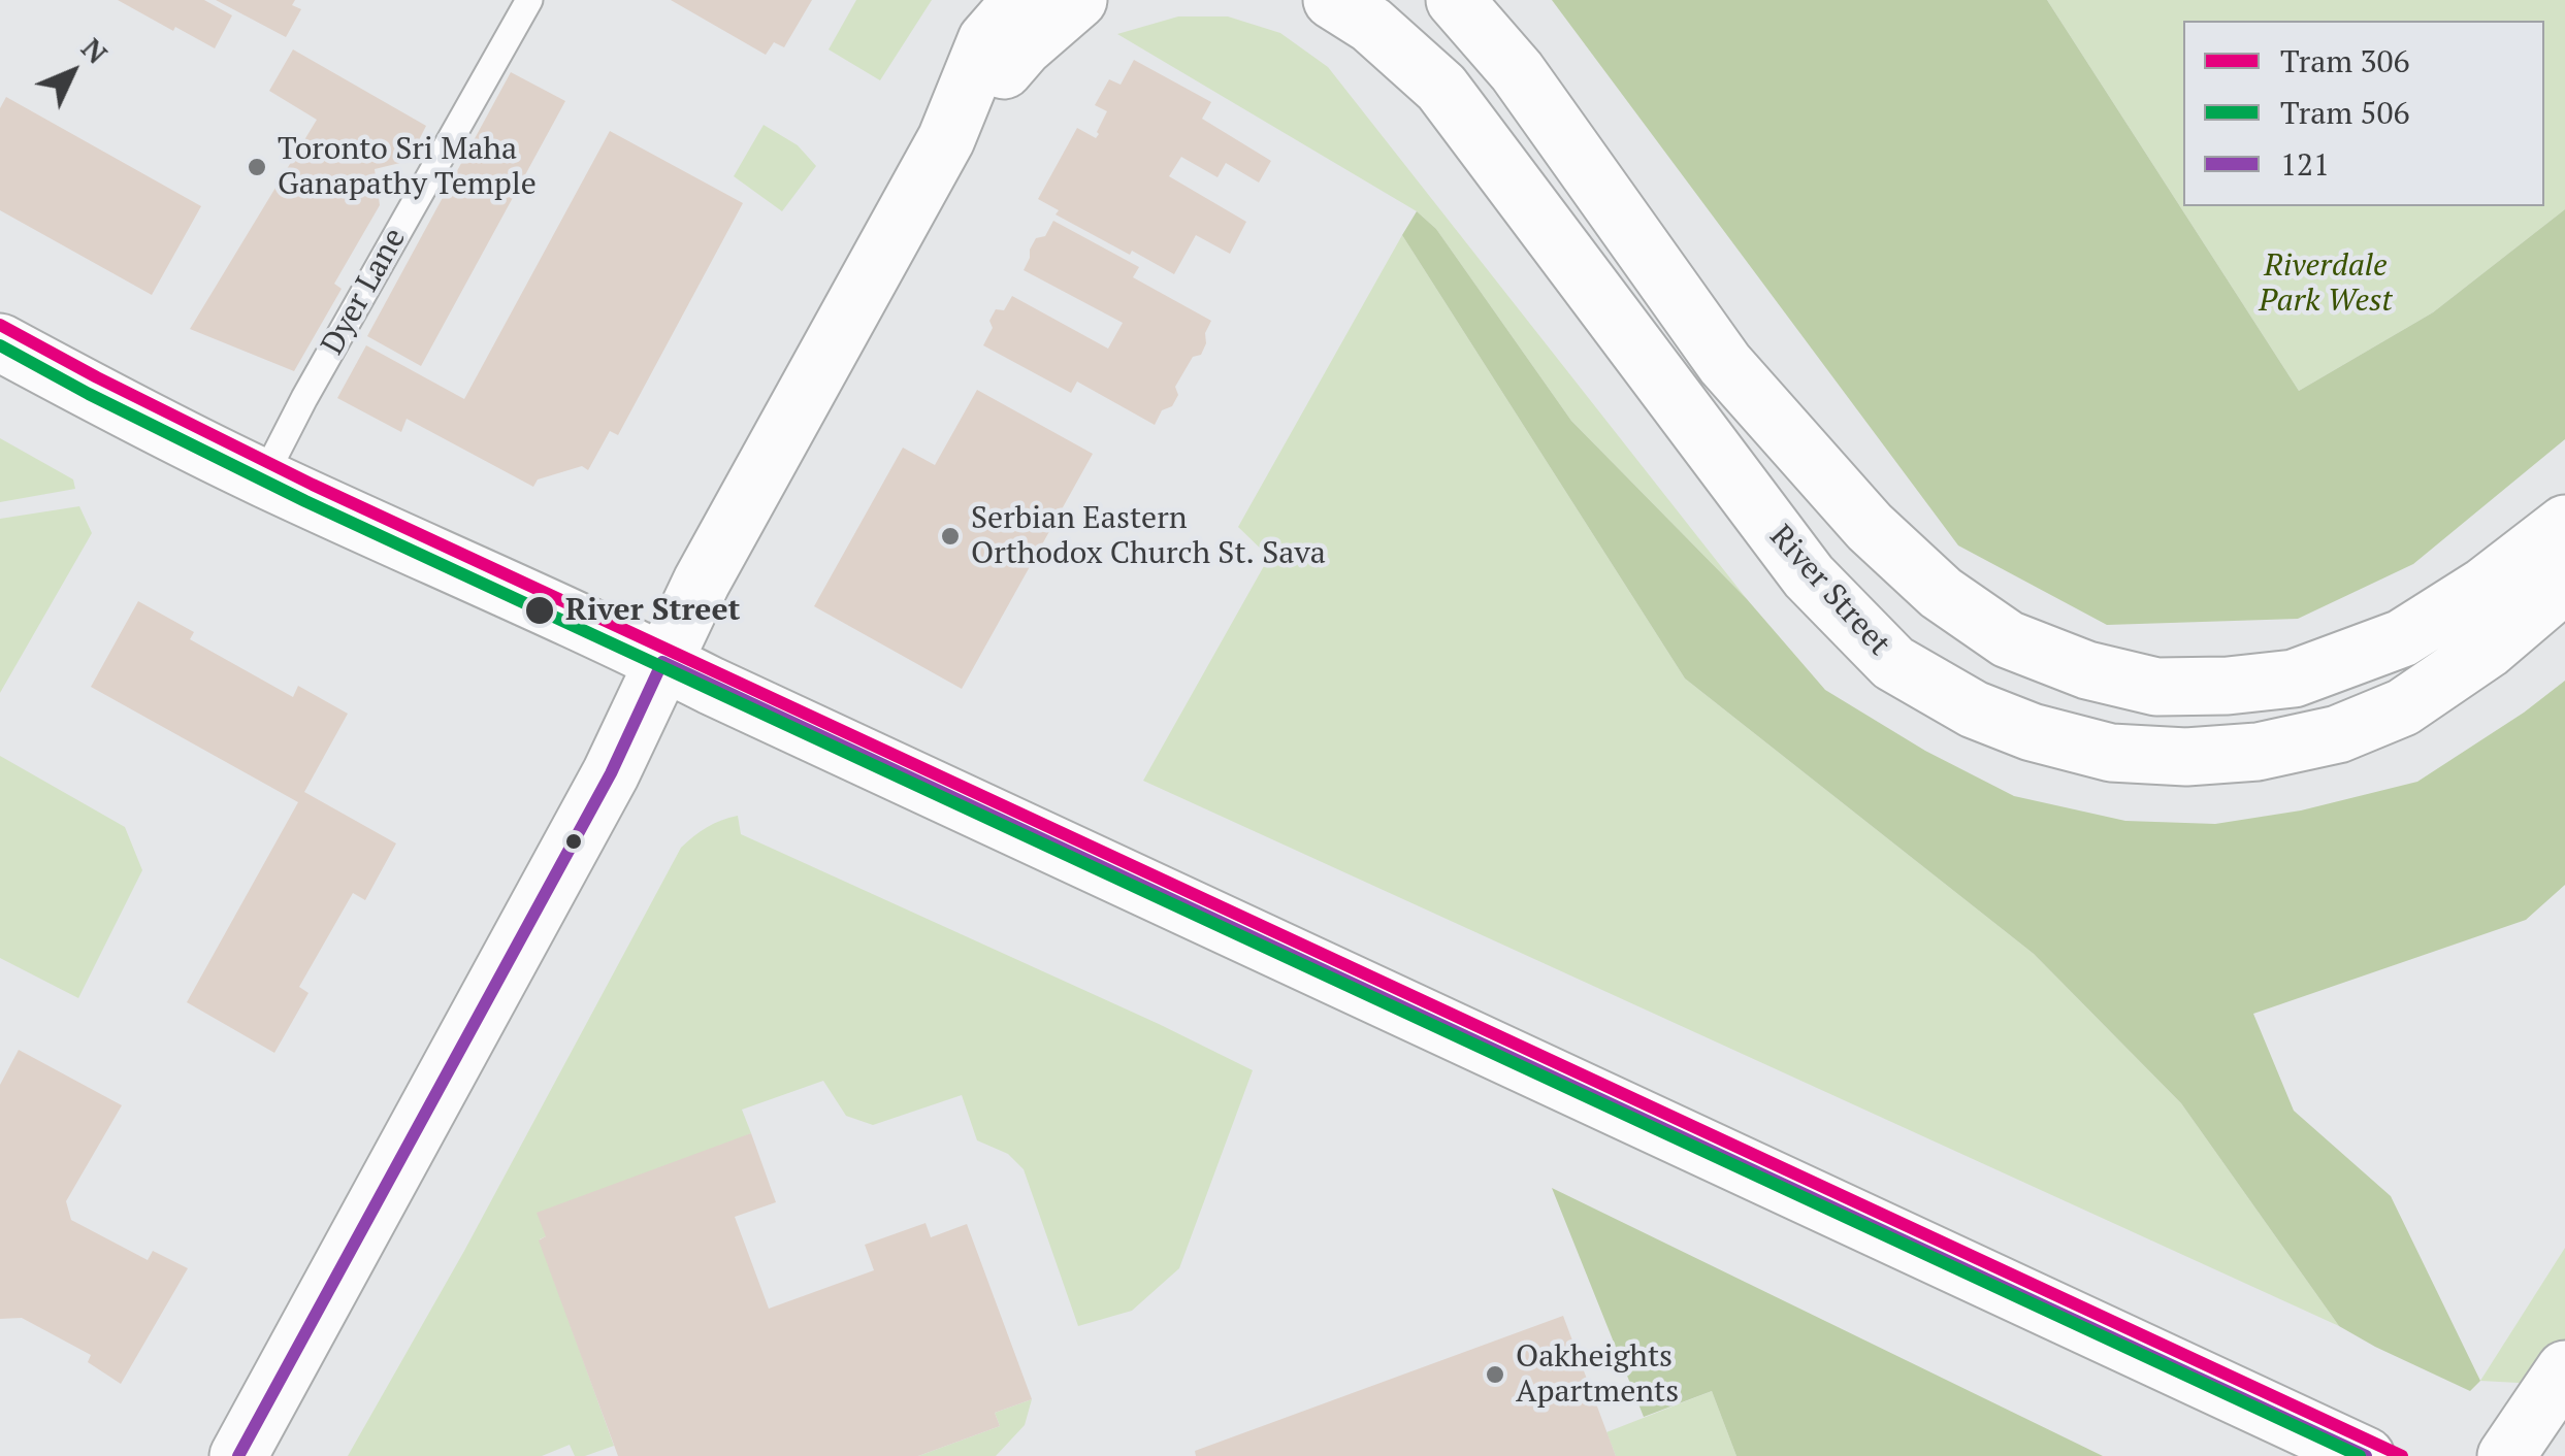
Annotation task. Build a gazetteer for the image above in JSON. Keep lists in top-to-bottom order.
{
  "streets": {
    "main road": ["River Street"],
    "lane": ["Dyer Lane"]
  },
  "parks": ["Riverdale Park West"],
  "places": [
    "Toronto Sri Maha Ganapathy Temple",
    "Serbian Eastern Orthodox Church St. Sava",
    "River Street",
    "Oakheights Apartments"
  ],
  "lines": ["tram line 306", "tram line 506", "transit line 121"],
  "legend": ["Tram 306", "Tram 506", "121"],
  "north": "top right"
}
